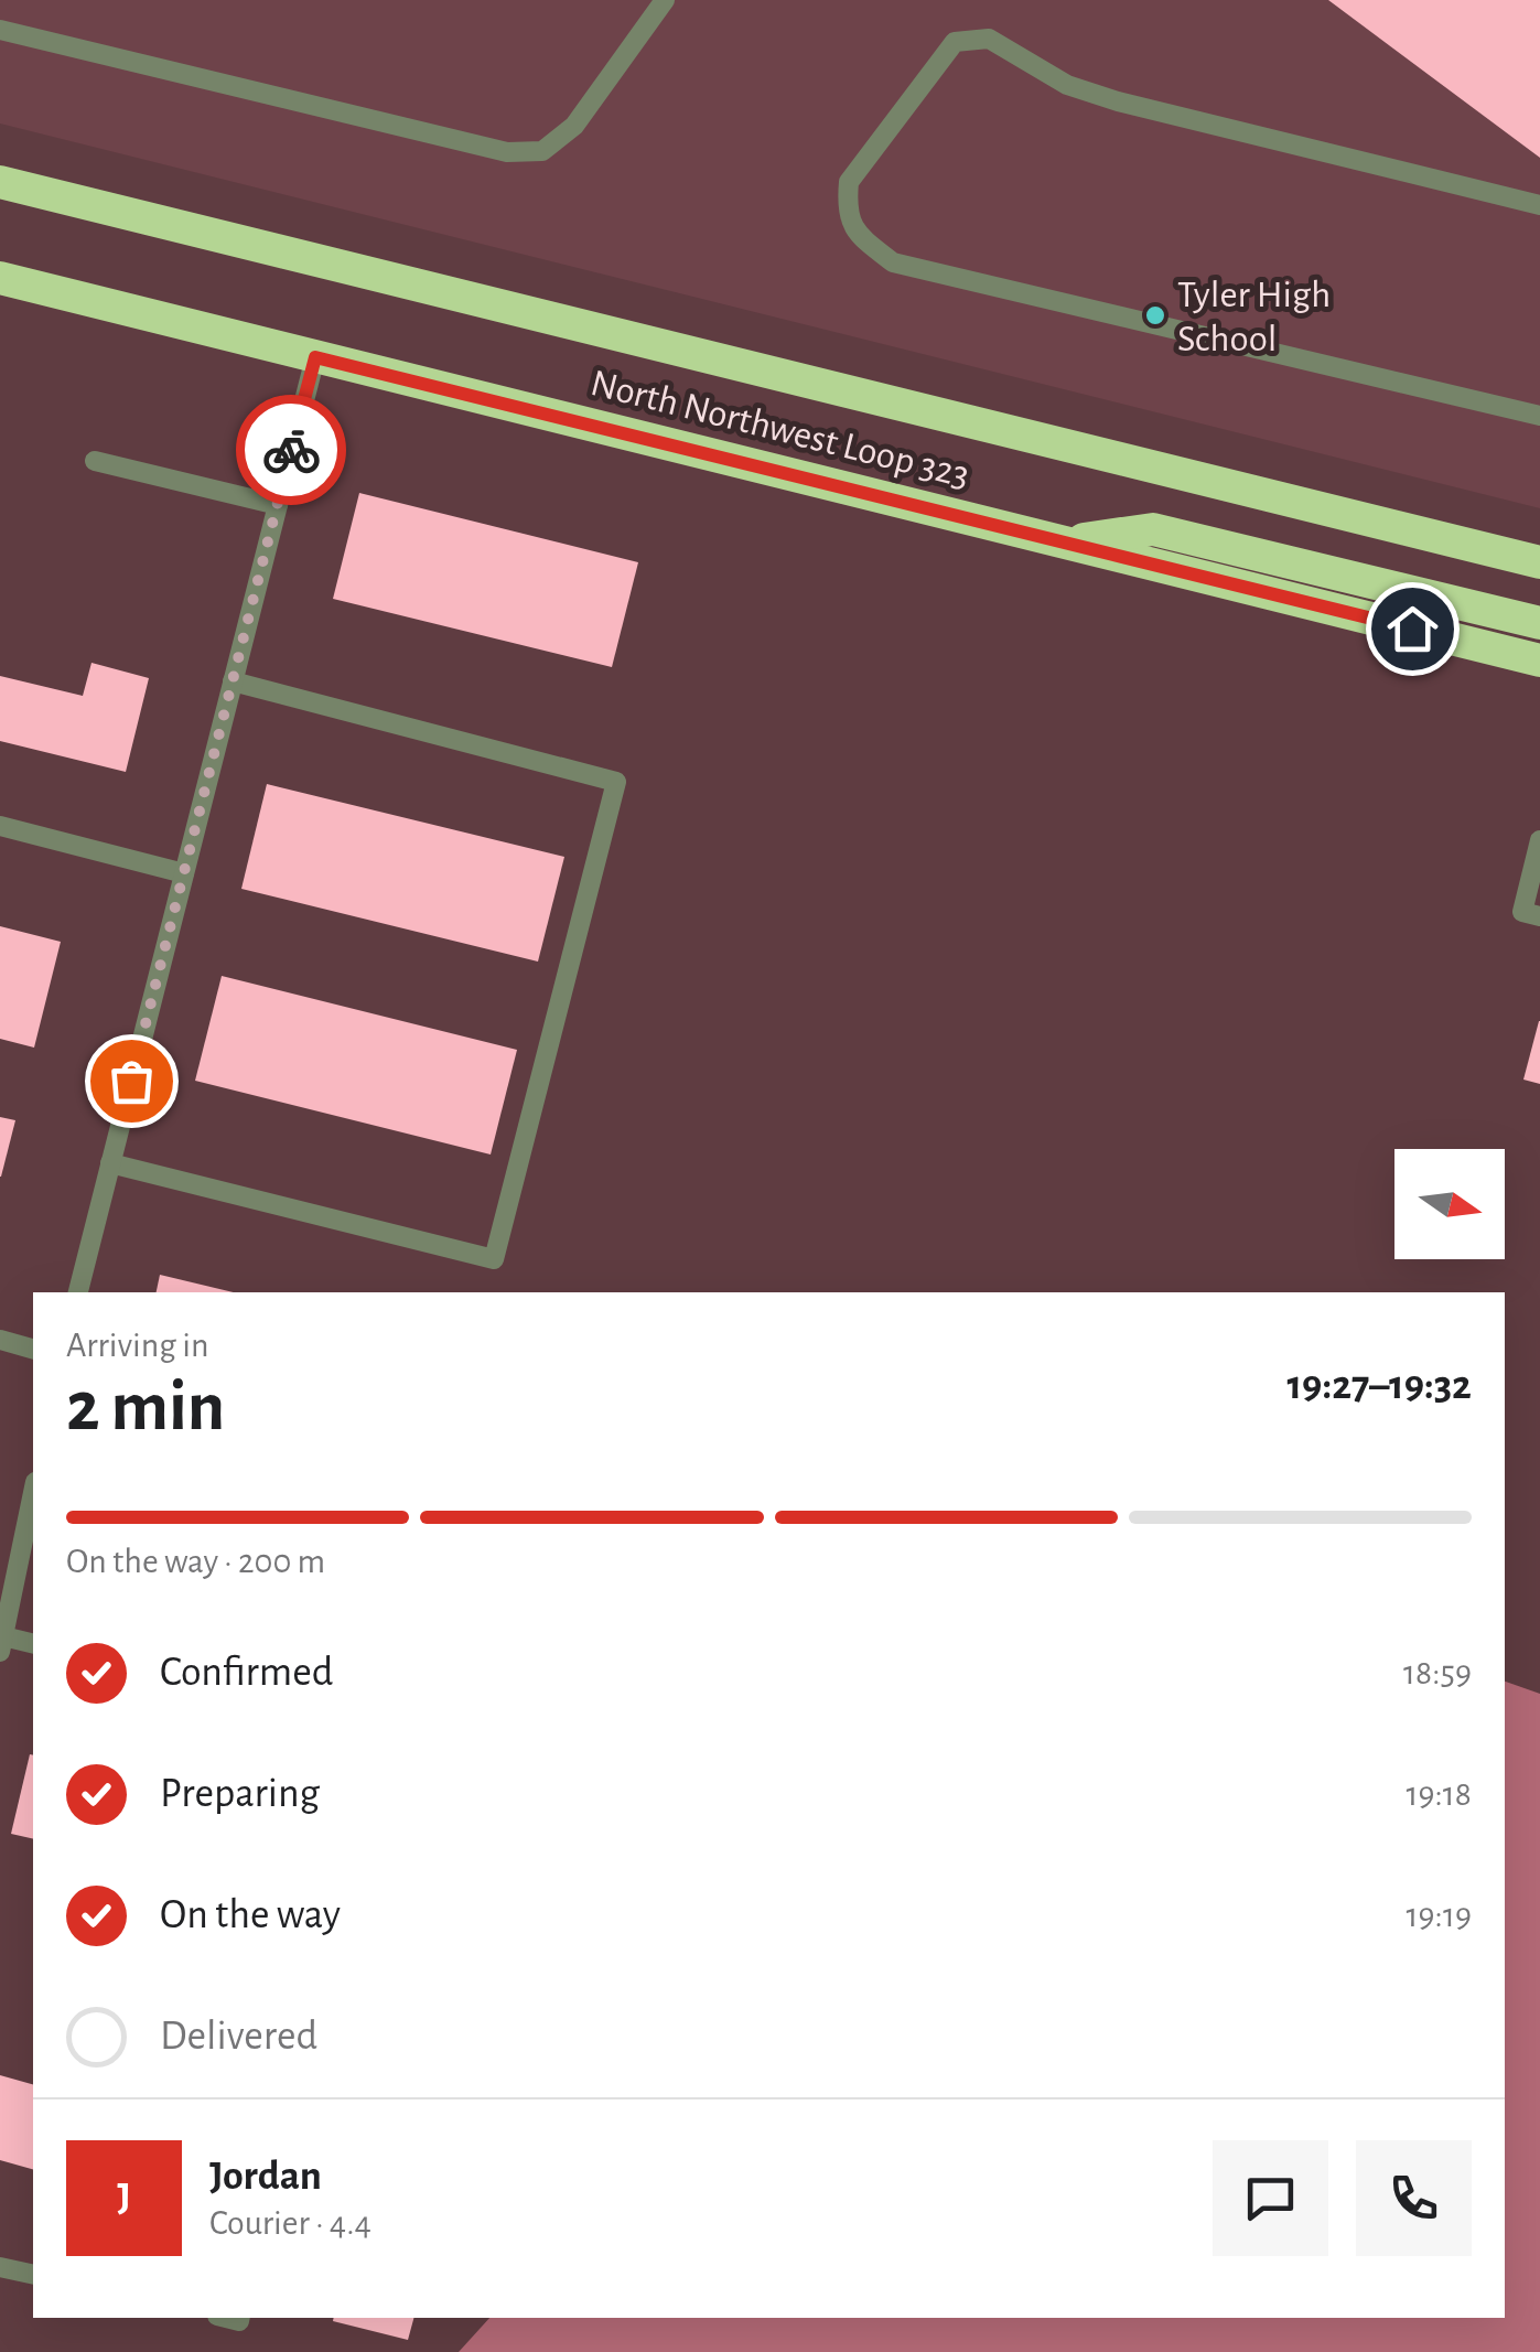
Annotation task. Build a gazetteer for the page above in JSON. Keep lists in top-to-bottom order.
{
  "streets": {
    "highway": ["North Northwest Loop 323"]
  },
  "places": ["Tyler High School"],
  "north": "right",
  "page": {
    "heading": ["2 min", "Arriving in", "19:27–19:32"],
    "panel": ["Jordan", "Courier · 4.4"],
    "bar": "On the way · 200 m",
    "list": [
      ["Confirmed", "18:59"],
      ["Preparing", "19:18"],
      ["On the way", "19:19"],
      "Delivered"
    ],
    "round": "J"
  }
}
